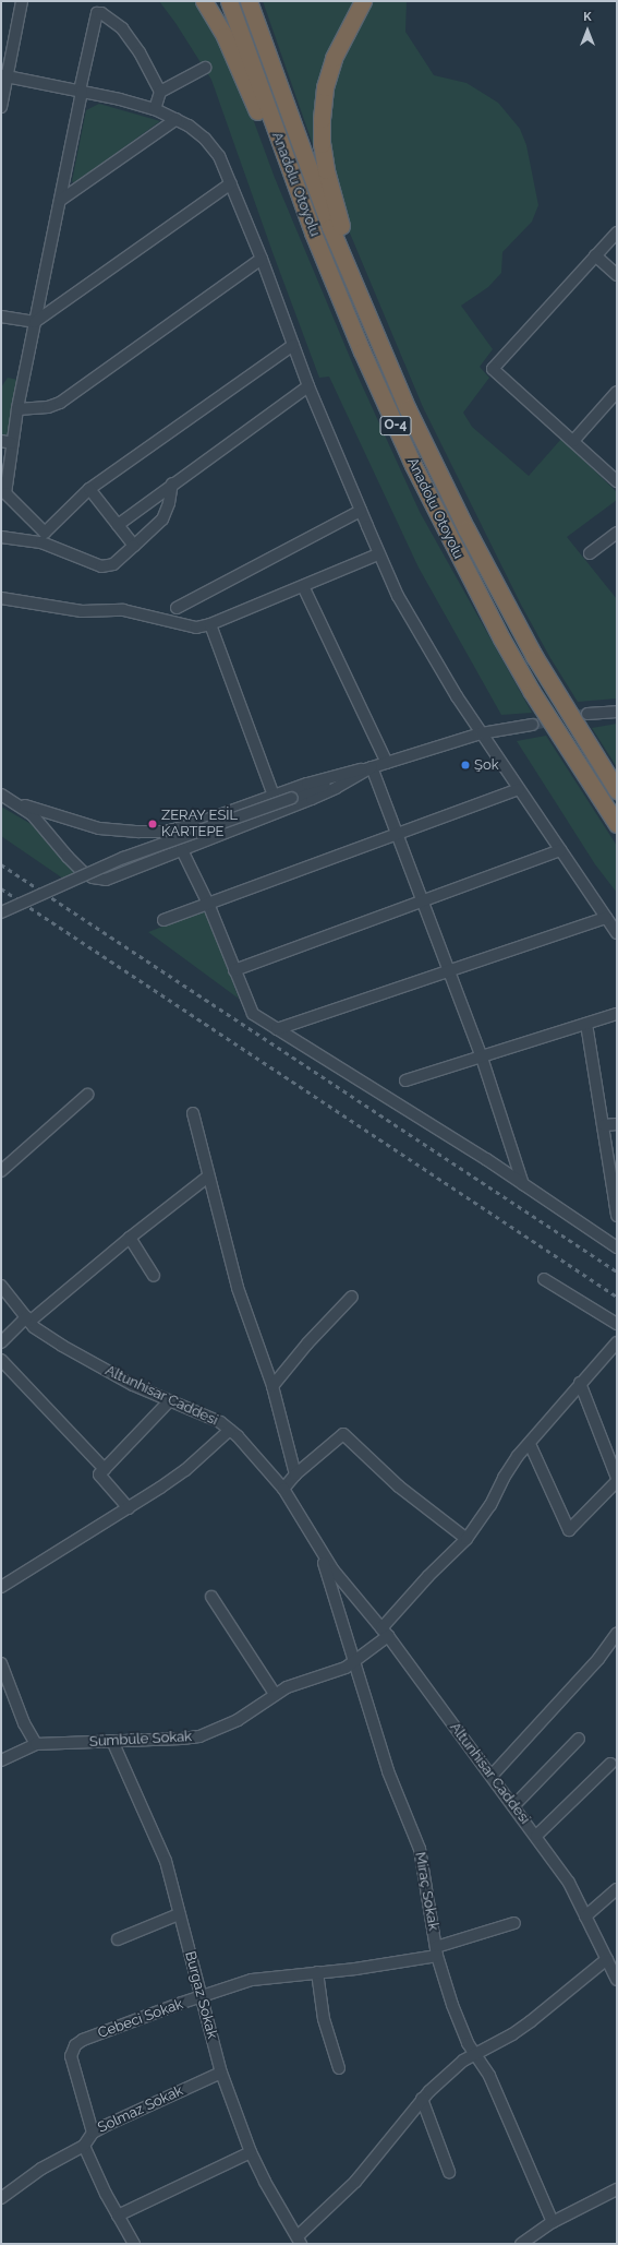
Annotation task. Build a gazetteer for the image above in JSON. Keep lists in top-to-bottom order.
{
  "streets": {
    "highway": ["Anadolu Otoyolu", "O-4"],
    "street": [
      "Altunhisar Caddesi",
      "Sümbüle Sokak",
      "Miraç Sokak",
      "Burgaz Sokak",
      "Cebeci Sokak",
      "Solmaz Sokak"
    ]
  },
  "crossings": [
    ["Altunhisar Caddesi", "Sümbüle Sokak"],
    ["Altunhisar Caddesi", "Miraç Sokak"],
    ["Sümbüle Sokak", "Miraç Sokak"],
    ["Sümbüle Sokak", "Burgaz Sokak"],
    ["Miraç Sokak", "Cebeci Sokak"],
    ["Burgaz Sokak", "Cebeci Sokak"],
    ["Burgaz Sokak", "Solmaz Sokak"],
    ["Cebeci Sokak", "Solmaz Sokak"]
  ],
  "places": ["Şok", "ZERAY ESİL KARTEPE"],
  "north": "top"
}
